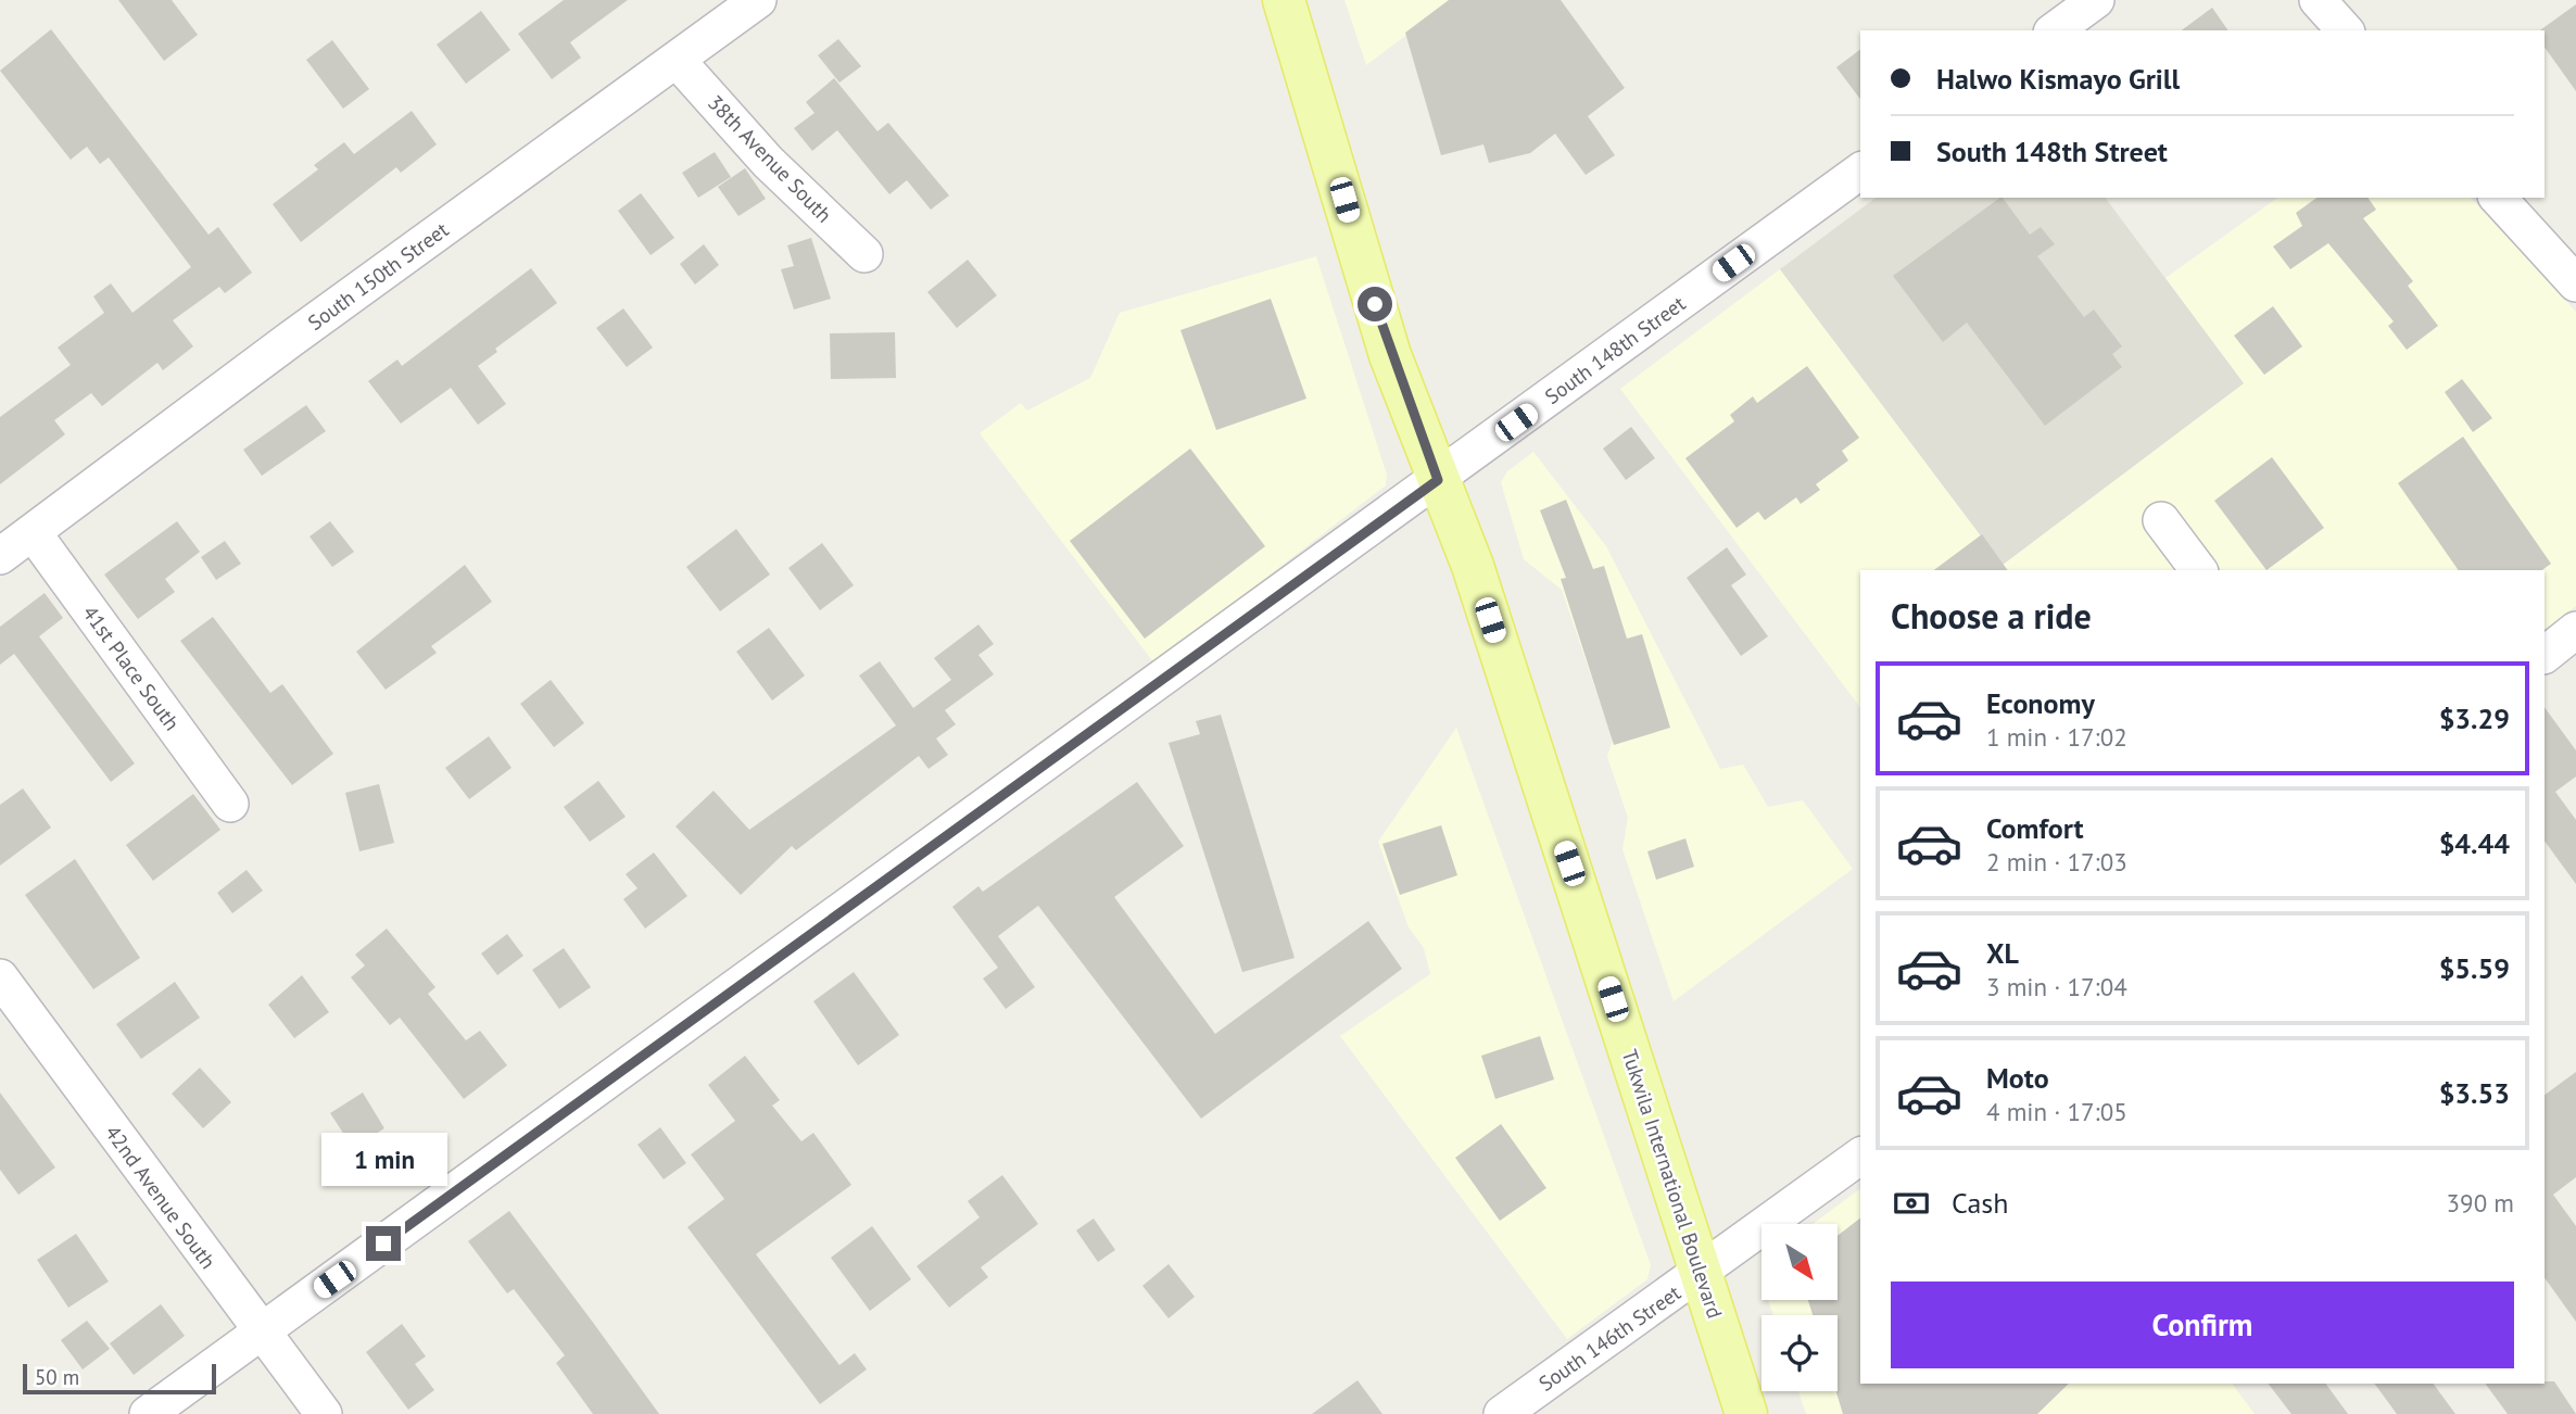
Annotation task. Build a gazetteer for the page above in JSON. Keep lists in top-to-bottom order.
{
  "streets": {
    "main road": ["Tukwila International Boulevard"],
    "street": [
      "38th Avenue South",
      "South 150th Street",
      "South 148th Street",
      "41st Place South",
      "42nd Avenue South",
      "South 146th Street"
    ]
  },
  "crossings": [
    ["38th Avenue South", "South 150th Street"],
    ["South 150th Street", "41st Place South"],
    ["South 148th Street", "Tukwila International Boulevard"],
    ["South 148th Street", "42nd Avenue South"],
    ["Tukwila International Boulevard", "South 146th Street"]
  ],
  "scale_bar": "50 m",
  "north": "bottom right",
  "page": {
    "banner": ["Halwo Kismayo Grill", "South 148th Street"],
    "heading": "Choose a ride",
    "list": [
      {
        "name": "Economy",
        "note": "1 min · 17:02",
        "value": "$3.29"
      },
      {
        "name": "Comfort",
        "note": "2 min · 17:03",
        "value": "$4.44"
      },
      {
        "name": "XL",
        "note": "3 min · 17:04",
        "value": "$5.59"
      },
      {
        "name": "Moto",
        "note": "4 min · 17:05",
        "value": "$3.53"
      }
    ],
    "bubble": "1 min",
    "pay": ["Cash", "390 m"],
    "buttons": "Confirm",
    "scale": "50 m"
  }
}
